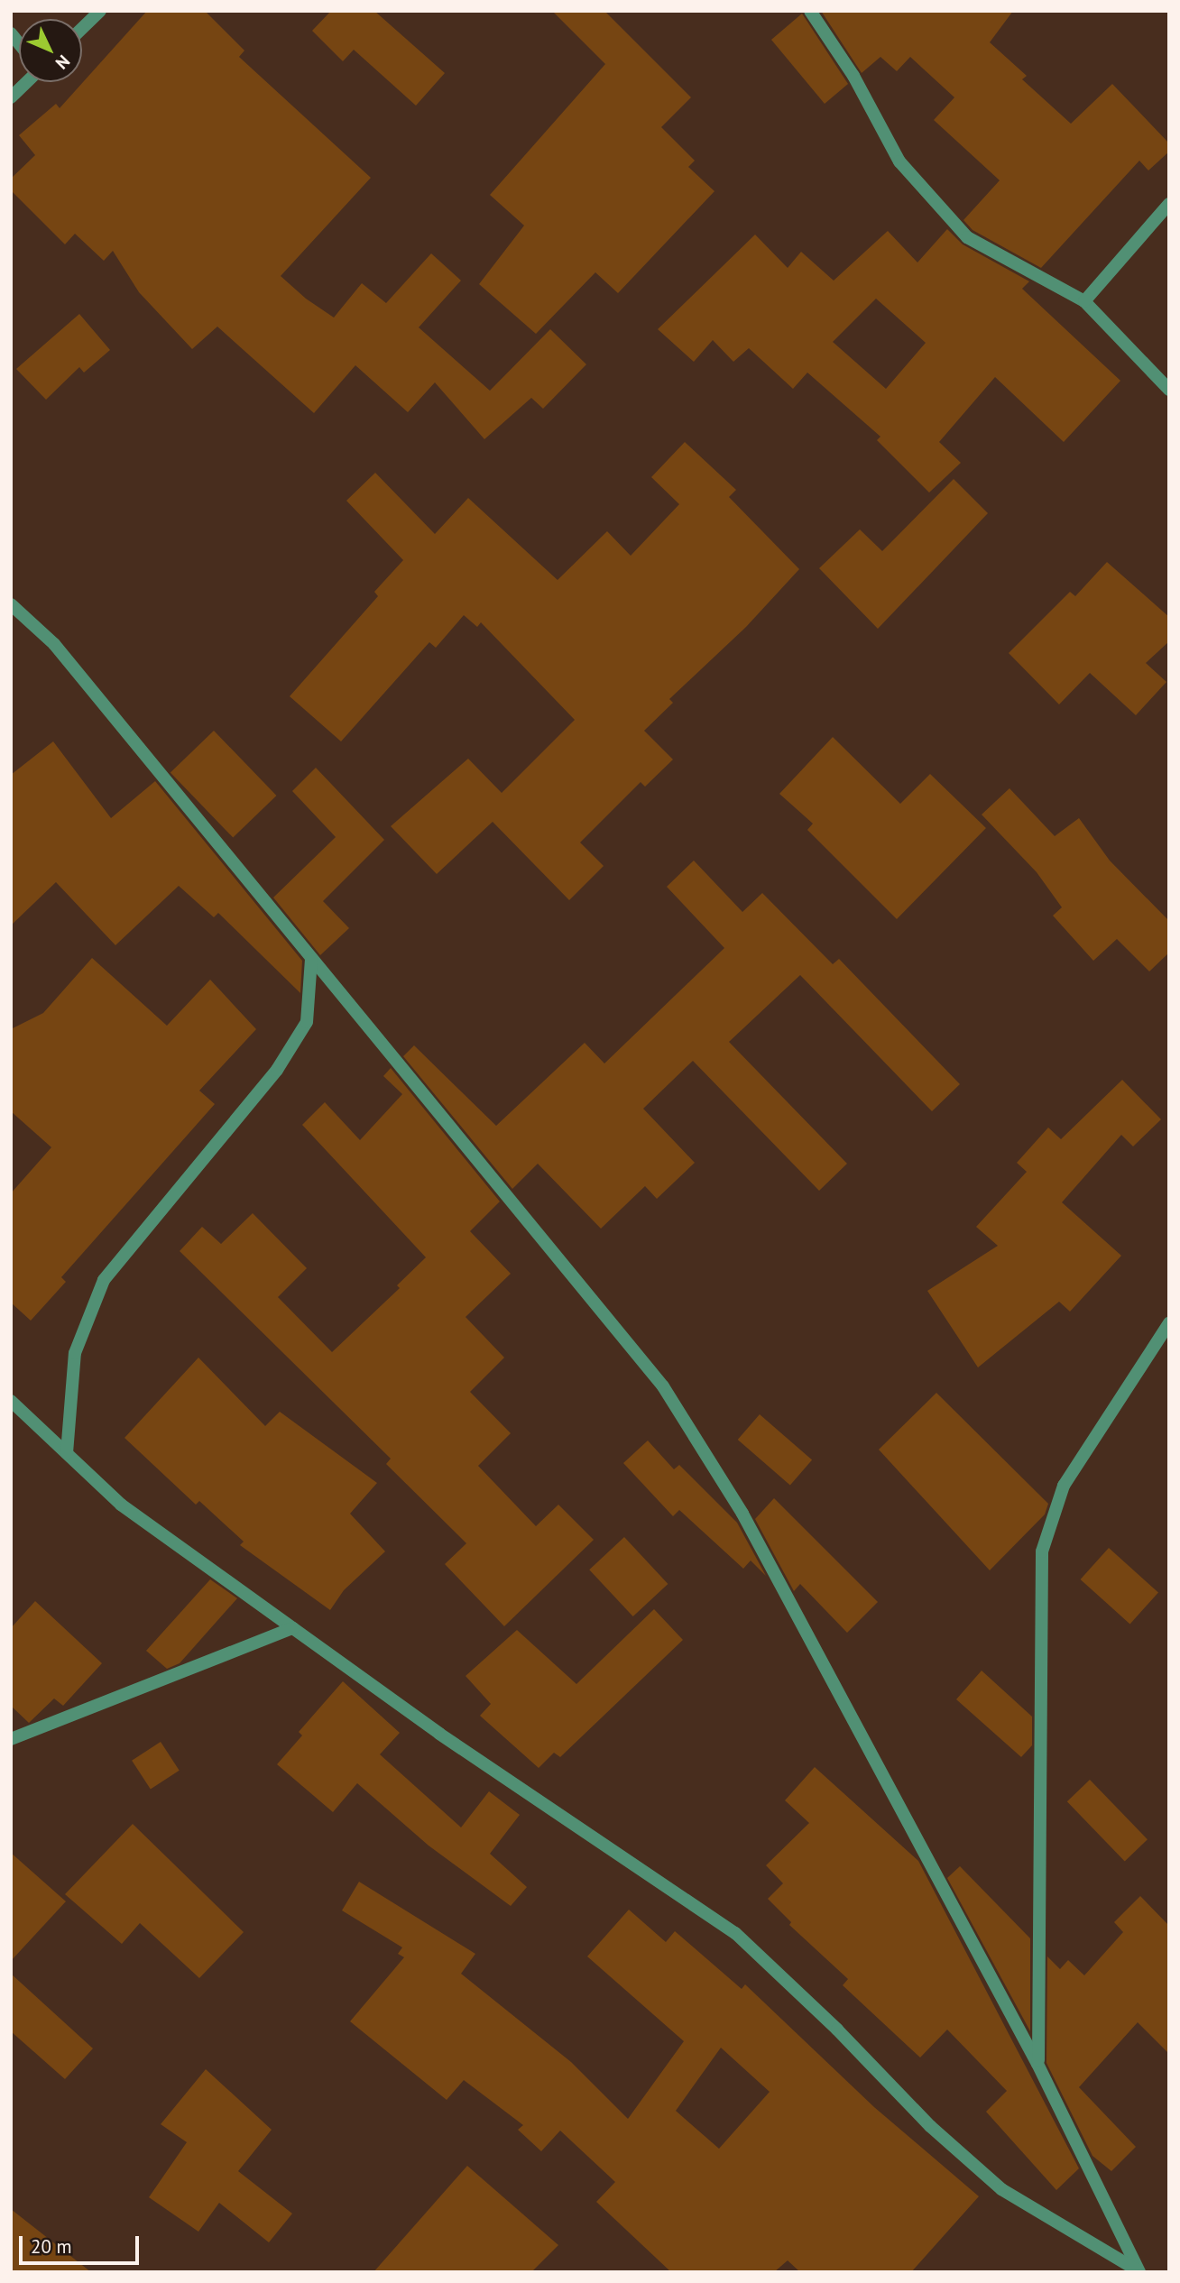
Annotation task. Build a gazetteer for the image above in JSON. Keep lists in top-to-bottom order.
{
  "scale_bar": "20 m",
  "north": "bottom right"
}
